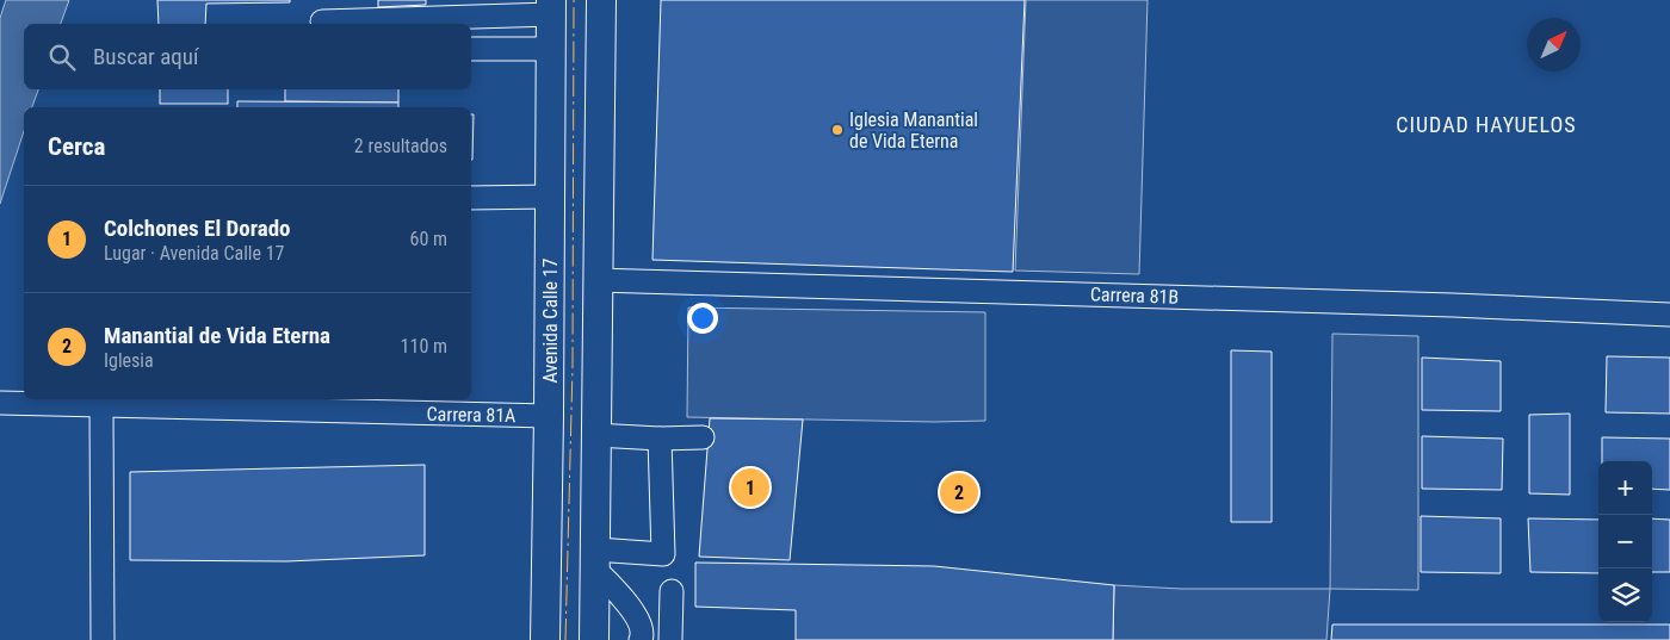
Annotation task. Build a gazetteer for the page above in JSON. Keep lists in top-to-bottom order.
{
  "streets": {
    "main road": ["Avenida Calle 17"],
    "street": ["Carrera 81B", "Carrera 81A"]
  },
  "crossings": [
    ["Avenida Calle 17", "Carrera 81A"]
  ],
  "districts": ["CIUDAD HAYUELOS"],
  "places": ["Iglesia Manantial de Vida Eterna"],
  "north": "top right",
  "page": {
    "search": "Buscar aquí",
    "heading": ["Cerca", "2 resultados"],
    "list": [
      {
        "mark": "1",
        "name": "Colchones El Dorado",
        "note": "Lugar · Avenida Calle 17",
        "value": "60 m"
      },
      {
        "mark": "2",
        "name": "Manantial de Vida Eterna",
        "note": "Iglesia",
        "value": "110 m"
      }
    ],
    "map_buttons": ["+", "−"],
    "pins": ["1", "2"]
  }
}
